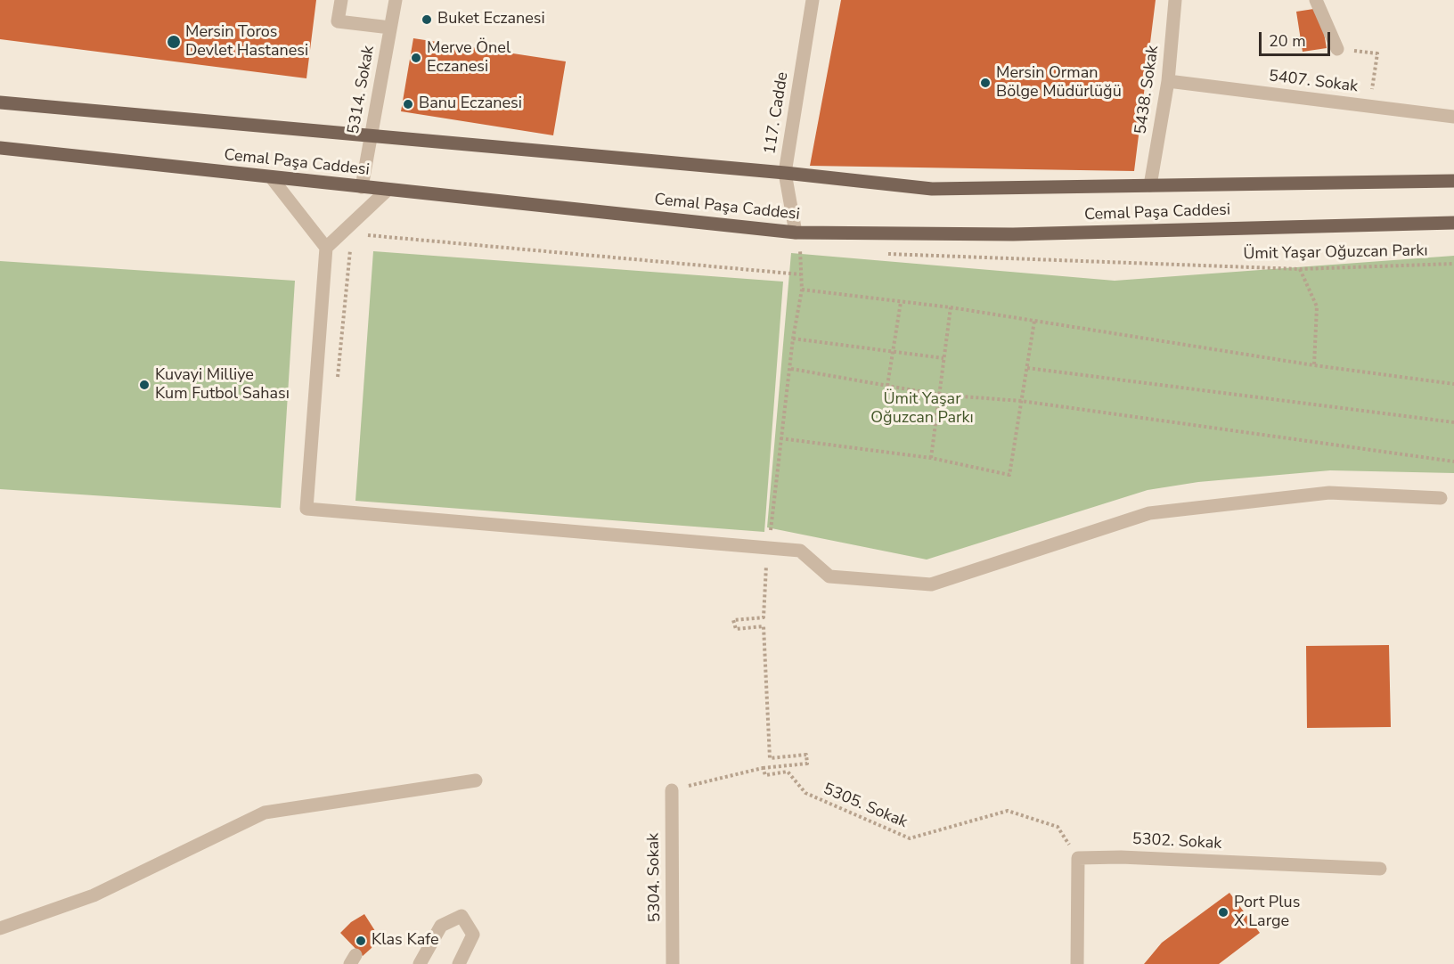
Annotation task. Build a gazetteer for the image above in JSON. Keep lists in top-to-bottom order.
{
  "streets": {
    "main road": ["Cemal Paşa Caddesi"],
    "street": [
      "5407. Sokak",
      "5314. Sokak",
      "5438. Sokak",
      "117. Cadde",
      "5302. Sokak",
      "5304. Sokak"
    ],
    "path": ["Ümit Yaşar Oğuzcan Parkı", "5305. Sokak"]
  },
  "crossings": [
    ["5407. Sokak", "5438. Sokak"],
    ["5314. Sokak", "Cemal Paşa Caddesi"],
    ["5438. Sokak", "Cemal Paşa Caddesi"],
    ["117. Cadde", "Cemal Paşa Caddesi"],
    ["5305. Sokak", "5302. Sokak"],
    ["5305. Sokak", "5304. Sokak"]
  ],
  "parks": ["Ümit Yaşar Oğuzcan Parkı"],
  "places": [
    "Buket Eczanesi",
    "Mersin Toros Devlet Hastanesi",
    "Merve Önel Eczanesi",
    "Mersin Orman Bölge Müdürlüğü",
    "Banu Eczanesi",
    "Kuvayi Milliye Kum Futbol Sahası",
    "Port Plus X Large",
    "Klas Kafe"
  ],
  "scale_bar": "20 m"
}
